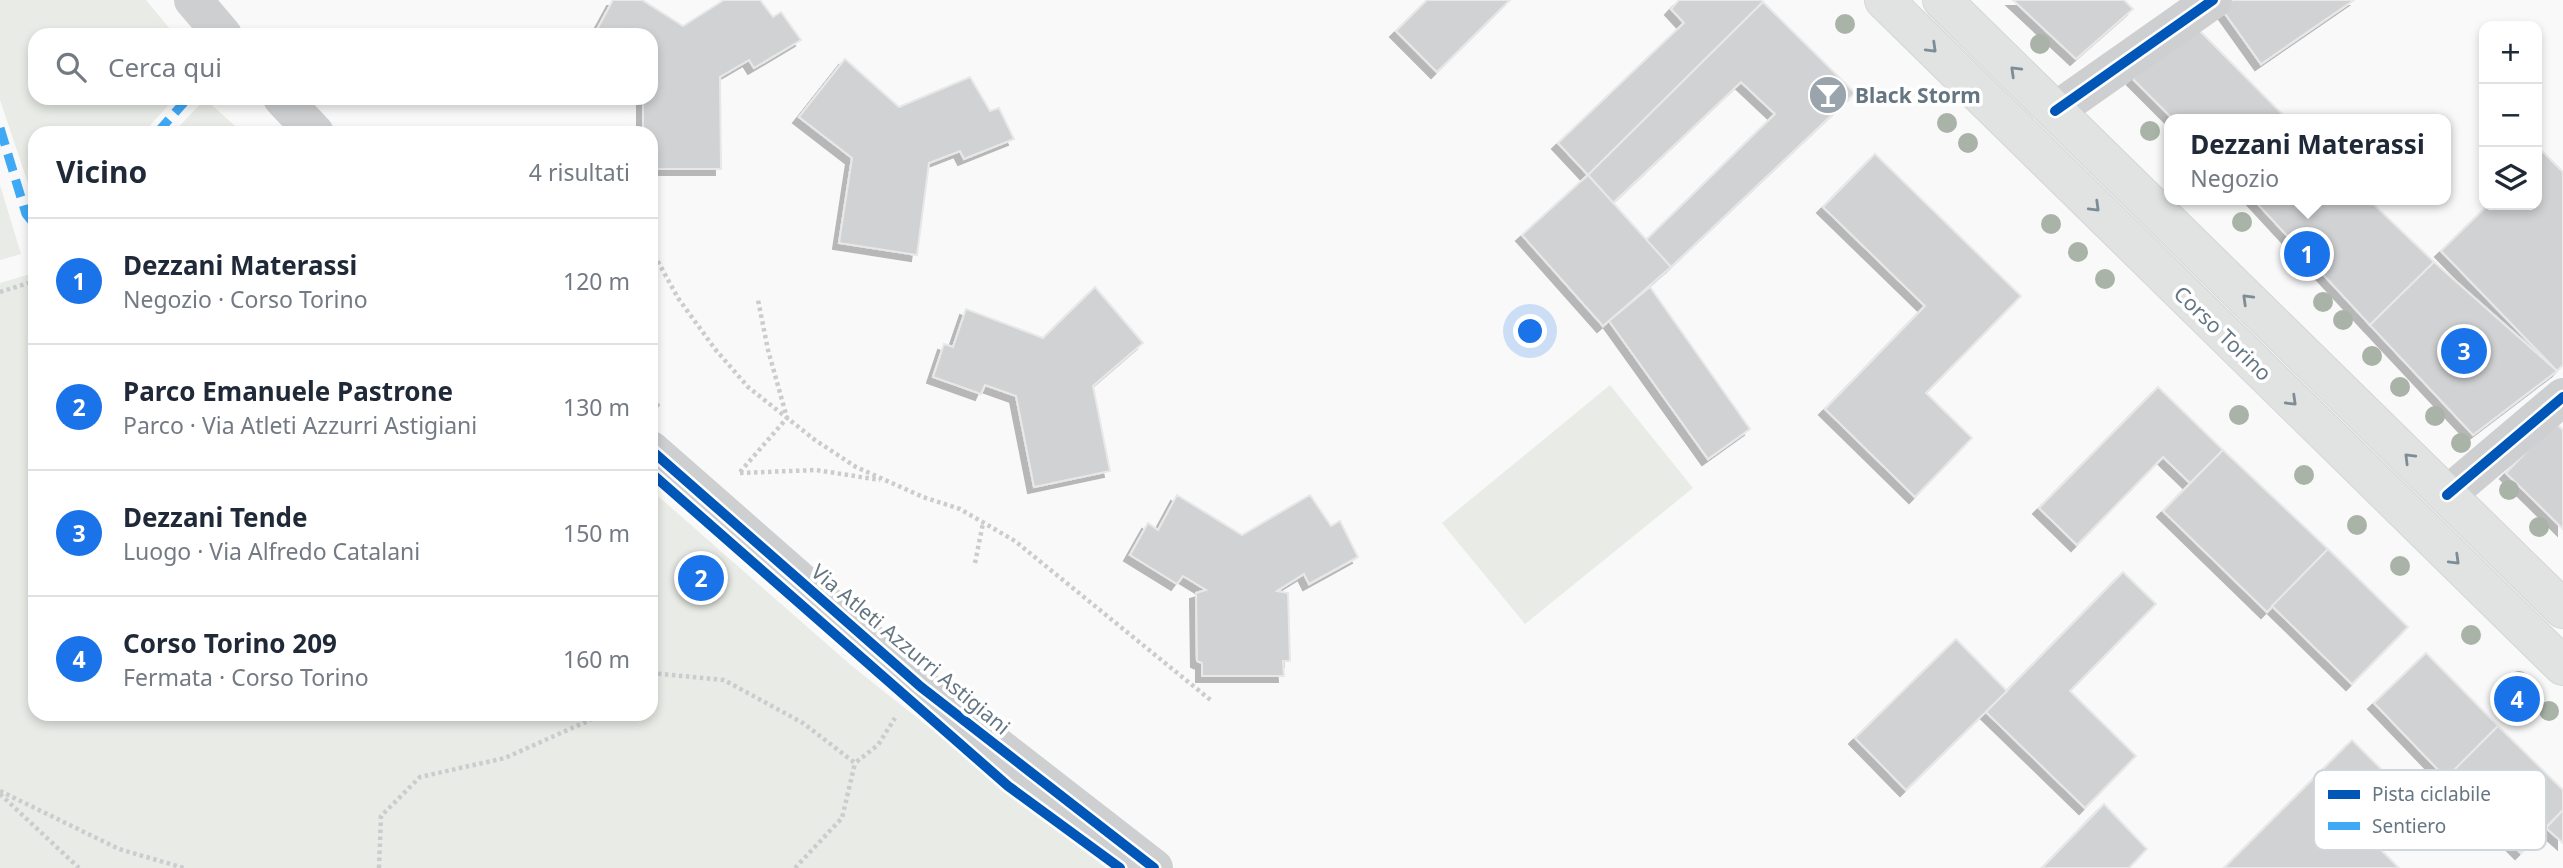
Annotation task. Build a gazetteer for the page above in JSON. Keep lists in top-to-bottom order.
{
  "streets": {
    "main road": ["Corso Torino"],
    "street": ["Via Atleti Azzurri Astigiani"]
  },
  "places": {
    "bar": ["Black Storm"]
  },
  "legend": ["Pista ciclabile", "Sentiero"],
  "page": {
    "map_buttons": ["+", "−"],
    "search": "Cerca qui",
    "popup": ["Dezzani Materassi", "Negozio"],
    "heading": ["Vicino", "4 risultati"],
    "list": [
      {
        "mark": "1",
        "name": "Dezzani Materassi",
        "note": "Negozio · Corso Torino",
        "value": "120 m"
      },
      {
        "mark": "2",
        "name": "Parco Emanuele Pastrone",
        "note": "Parco · Via Atleti Azzurri Astigiani",
        "value": "130 m"
      },
      {
        "mark": "3",
        "name": "Dezzani Tende",
        "note": "Luogo · Via Alfredo Catalani",
        "value": "150 m"
      },
      {
        "mark": "4",
        "name": "Corso Torino 209",
        "note": "Fermata · Corso Torino",
        "value": "160 m"
      }
    ],
    "pins": [
      "1",
      "3",
      "2",
      "4"
    ]
  }
}
